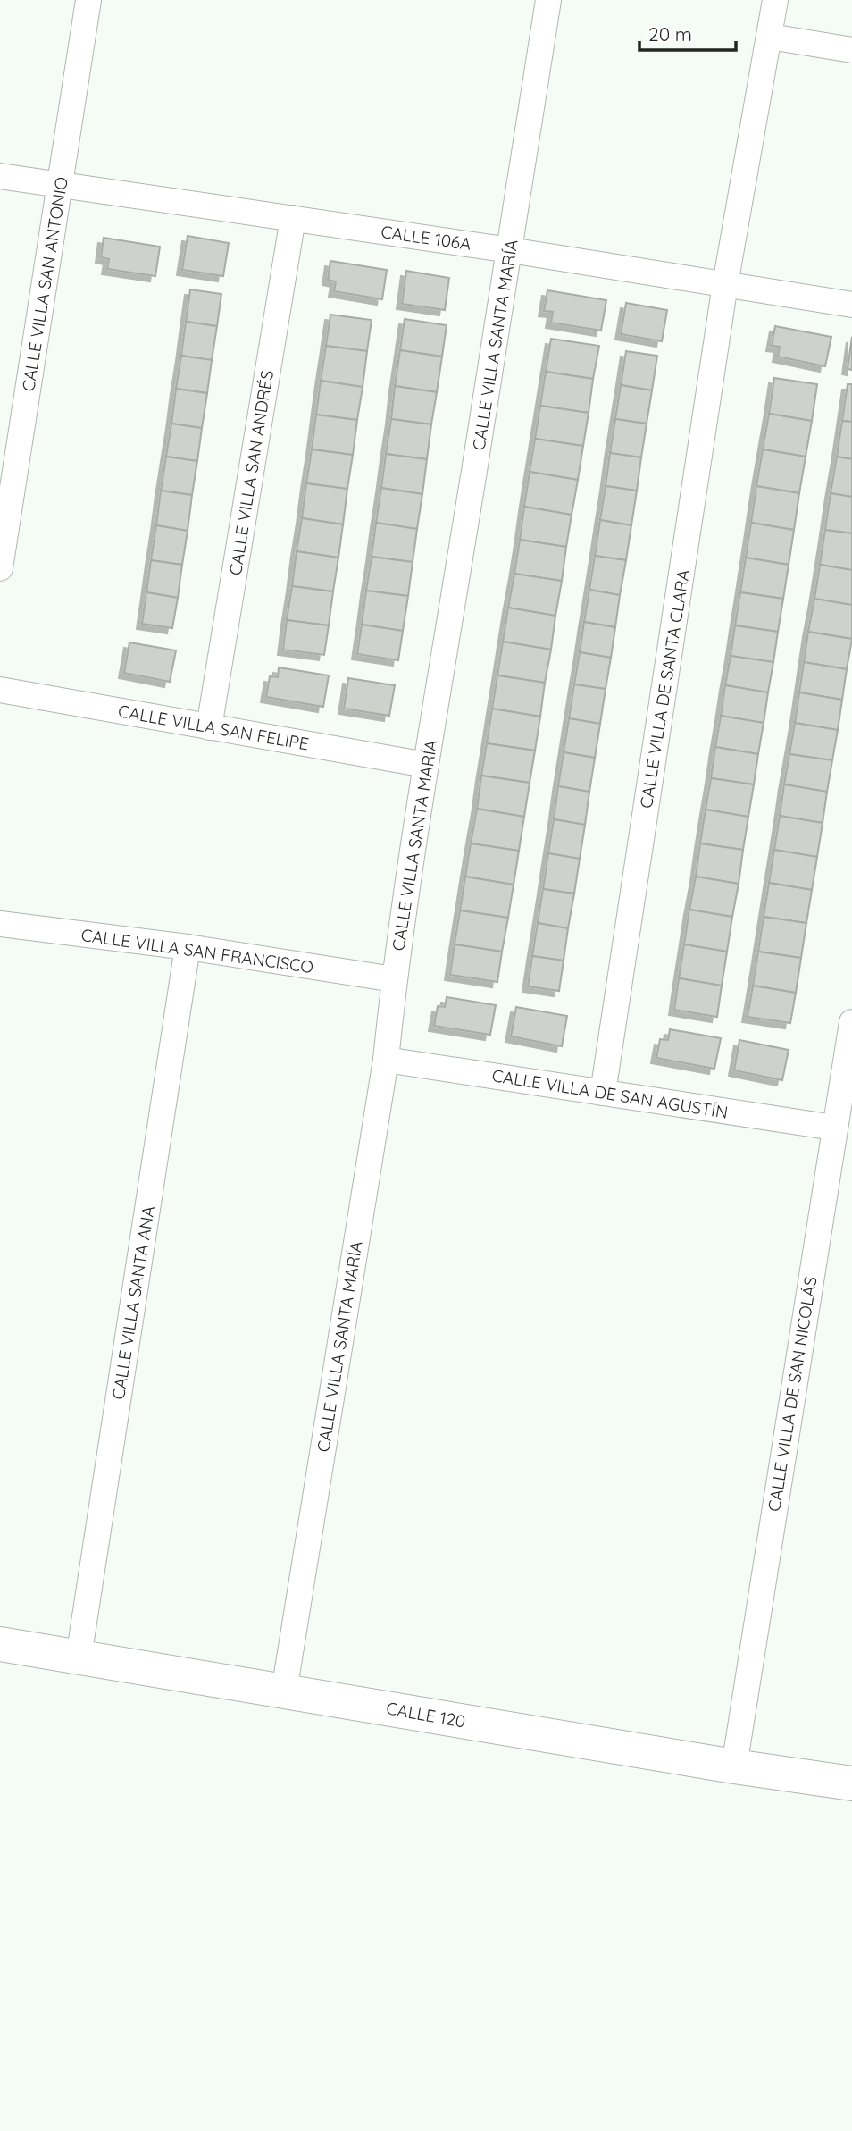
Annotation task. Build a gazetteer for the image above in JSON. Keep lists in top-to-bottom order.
{
  "streets": {
    "main road": ["CALLE 120"],
    "street": [
      "CALLE 106A",
      "CALLE VILLA SAN ANTONIO",
      "CALLE VILLA SANTA MARÍA",
      "CALLE VILLA SAN ANDRÉS",
      "CALLE VILLA DE SANTA CLARA",
      "CALLE VILLA SAN FELIPE",
      "CALLE VILLA SAN FRANCISCO",
      "CALLE VILLA DE SAN AGUSTÍN",
      "CALLE VILLA SANTA ANA",
      "CALLE VILLA DE SAN NICOLÁS"
    ]
  },
  "crossings": [
    ["CALLE 106A", "CALLE VILLA SAN ANTONIO"],
    ["CALLE 106A", "CALLE VILLA SANTA MARÍA"],
    ["CALLE 106A", "CALLE VILLA SAN ANDRÉS"],
    ["CALLE 106A", "CALLE VILLA DE SANTA CLARA"],
    ["CALLE VILLA SANTA MARÍA", "CALLE VILLA SAN FELIPE"],
    ["CALLE VILLA SANTA MARÍA", "CALLE VILLA SAN FRANCISCO"],
    ["CALLE VILLA SANTA MARÍA", "CALLE VILLA DE SAN AGUSTÍN"],
    ["CALLE VILLA SANTA MARÍA", "CALLE 120"],
    ["CALLE VILLA SAN ANDRÉS", "CALLE VILLA SAN FELIPE"],
    ["CALLE VILLA DE SANTA CLARA", "CALLE VILLA DE SAN AGUSTÍN"],
    ["CALLE VILLA SAN FRANCISCO", "CALLE VILLA SANTA ANA"],
    ["CALLE VILLA DE SAN AGUSTÍN", "CALLE VILLA DE SAN NICOLÁS"],
    ["CALLE VILLA SANTA ANA", "CALLE 120"],
    ["CALLE VILLA DE SAN NICOLÁS", "CALLE 120"]
  ],
  "scale_bar": "20 m"
}
